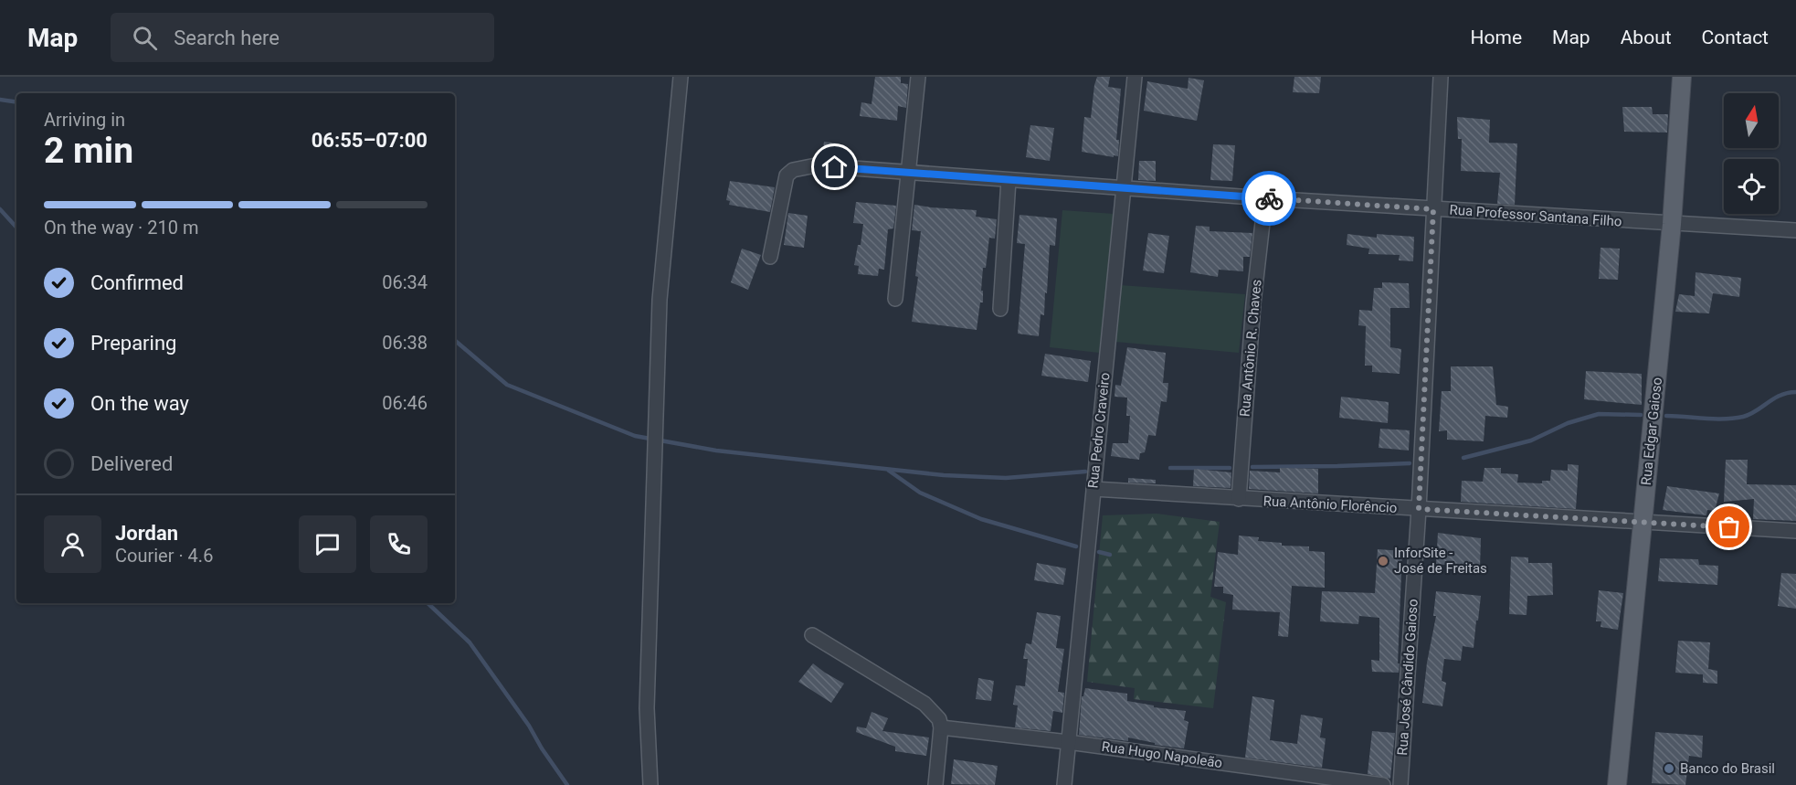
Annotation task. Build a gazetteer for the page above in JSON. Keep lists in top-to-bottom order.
{
  "streets": {
    "main road": ["Rua Edgar Gaioso"],
    "street": [
      "Rua Professor Santana Filho",
      "Rua Antônio R. Chaves",
      "Rua Pedro Craveiro",
      "Rua Antônio Florêncio",
      "Rua José Cândido Gaioso",
      "Rua Hugo Napoleão"
    ]
  },
  "crossings": [
    ["Rua Professor Santana Filho", "Rua Antônio R. Chaves"],
    ["Rua Professor Santana Filho", "Rua Pedro Craveiro"],
    ["Rua Professor Santana Filho", "Rua Edgar Gaioso"],
    ["Rua Professor Santana Filho", "Rua José Cândido Gaioso"],
    ["Rua Antônio R. Chaves", "Rua Antônio Florêncio"],
    ["Rua Pedro Craveiro", "Rua Antônio Florêncio"],
    ["Rua Pedro Craveiro", "Rua Hugo Napoleão"],
    ["Rua Edgar Gaioso", "Rua Antônio Florêncio"],
    ["Rua Antônio Florêncio", "Rua José Cândido Gaioso"]
  ],
  "places": ["InforSite - José de Freitas", "Banco do Brasil"],
  "north": "top",
  "page": {
    "header": "Map",
    "search": "Search here",
    "nav": [
      "Home",
      "Map",
      "About",
      "Contact"
    ],
    "heading": ["2 min", "Arriving in", "06:55–07:00"],
    "panel": ["Jordan", "Courier · 4.6"],
    "bar": "On the way · 210 m",
    "list": [
      ["Confirmed", "06:34"],
      ["Preparing", "06:38"],
      ["On the way", "06:46"],
      "Delivered"
    ]
  }
}
